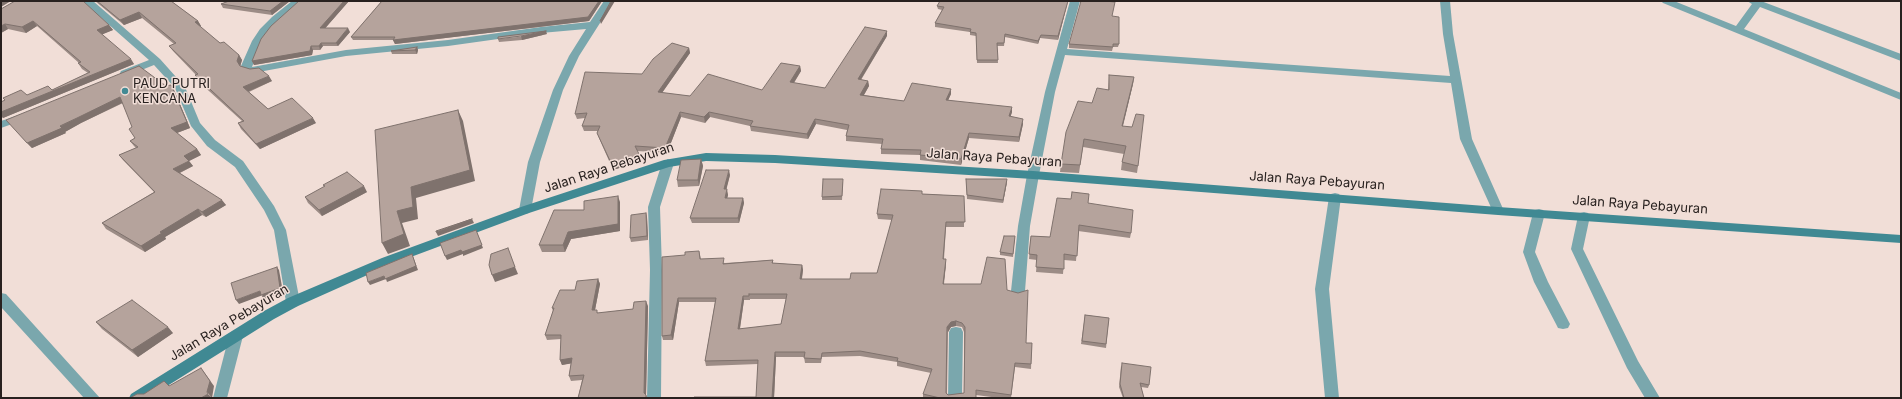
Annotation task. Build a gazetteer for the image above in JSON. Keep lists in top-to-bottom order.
{
  "streets": {
    "main road": ["Jalan Raya Pebayuran"]
  },
  "places": ["PAUD PUTRI KENCANA"]
}
